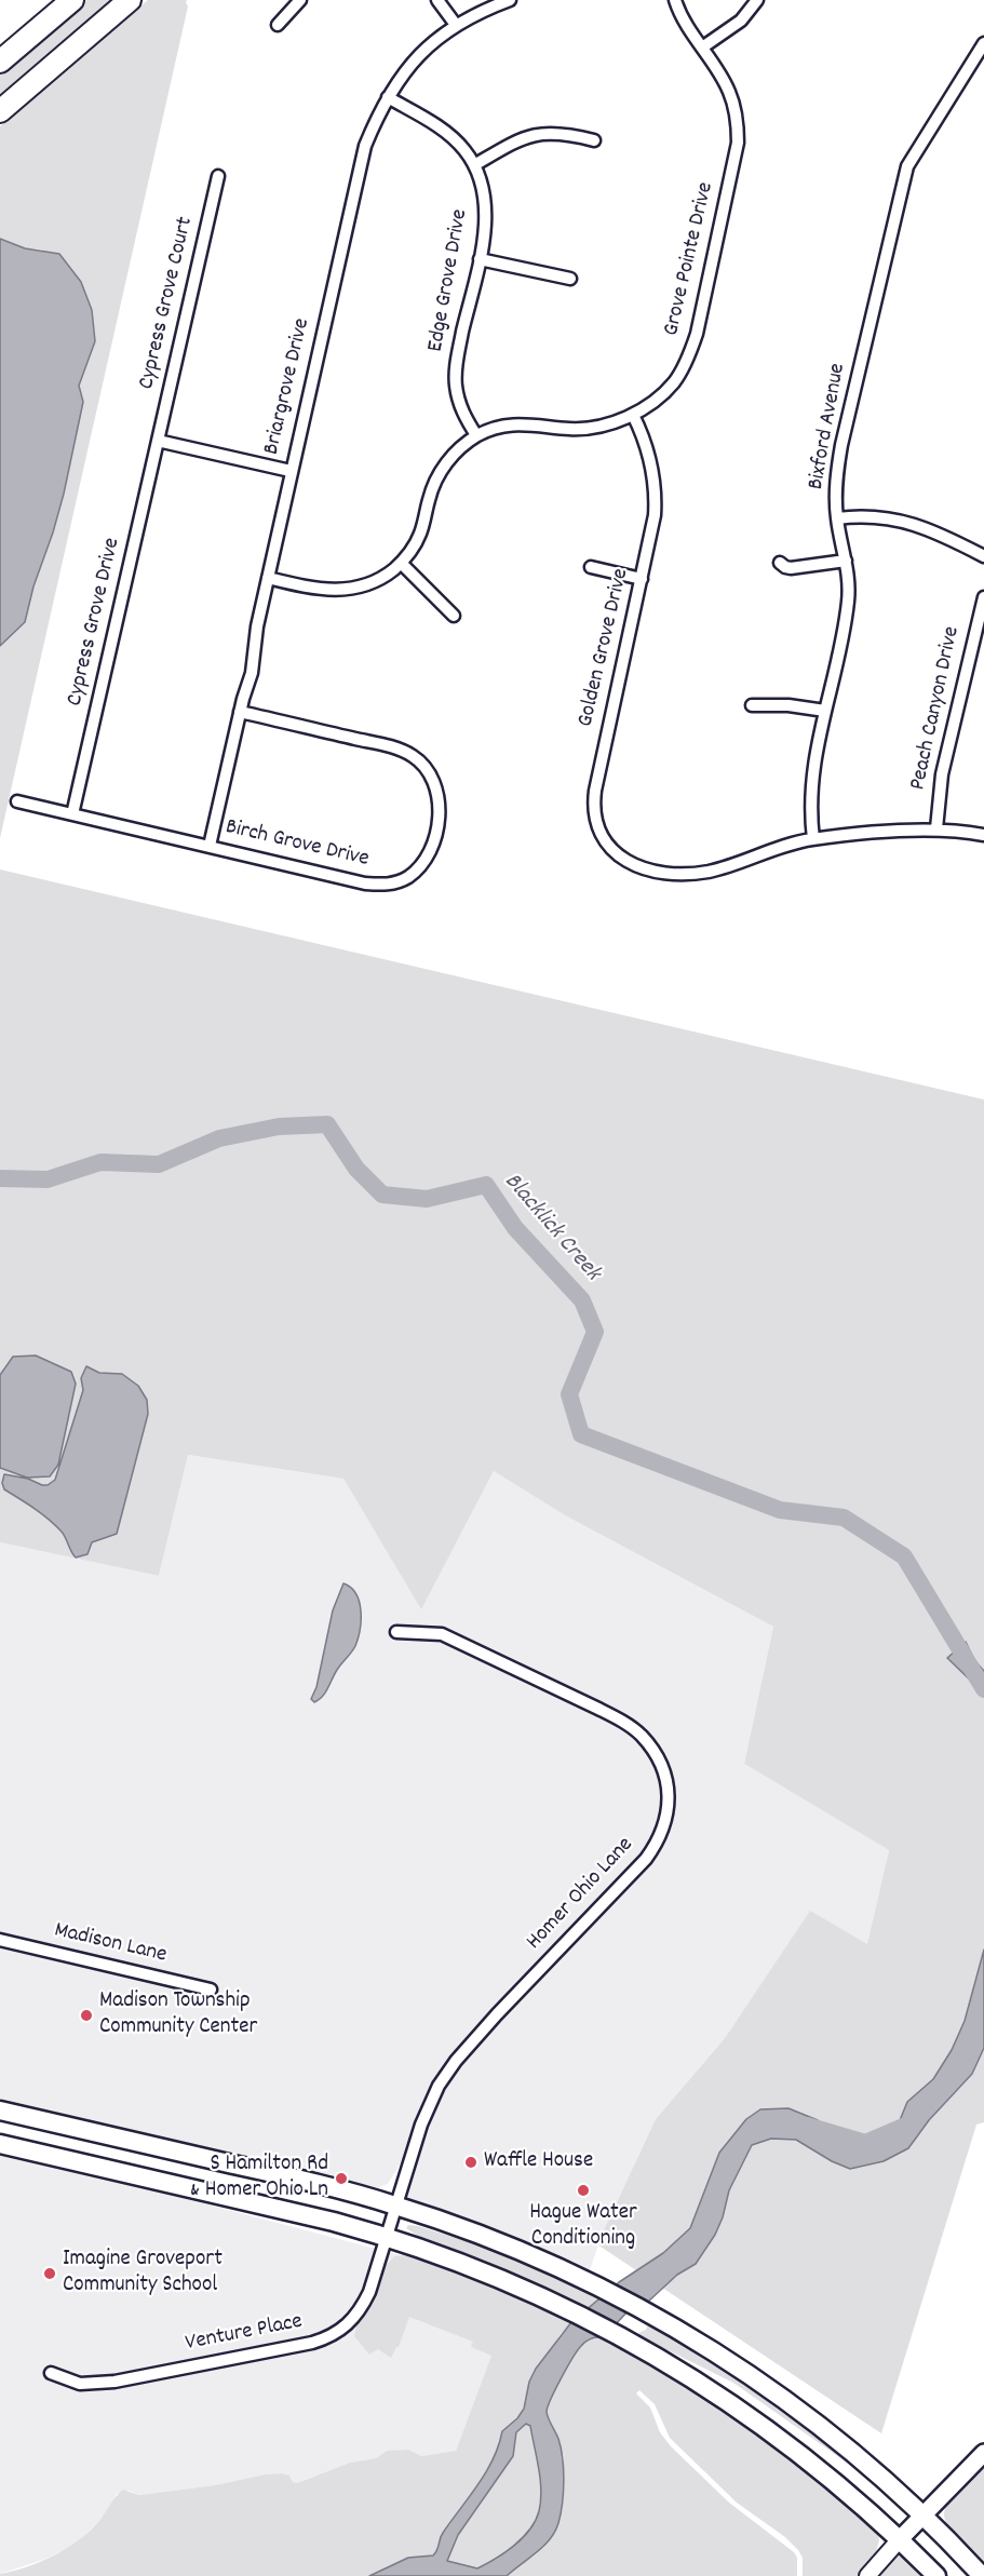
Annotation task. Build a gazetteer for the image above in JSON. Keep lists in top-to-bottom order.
{
  "streets": {
    "street": [
      "Grove Pointe Drive",
      "Edge Grove Drive",
      "Cypress Grove Court",
      "Briargrove Drive",
      "Bixford Avenue",
      "Cypress Grove Drive",
      "Golden Grove Drive",
      "Peach Canyon Drive",
      "Birch Grove Drive",
      "Homer Ohio Lane",
      "Madison Lane",
      "Venture Place"
    ]
  },
  "crossings": [
    ["Grove Pointe Drive", "Edge Grove Drive"],
    ["Grove Pointe Drive", "Briargrove Drive"],
    ["Grove Pointe Drive", "Golden Grove Drive"],
    ["Edge Grove Drive", "Briargrove Drive"],
    ["Cypress Grove Court", "Cypress Grove Drive"],
    ["Briargrove Drive", "Birch Grove Drive"],
    ["Bixford Avenue", "Golden Grove Drive"],
    ["Cypress Grove Drive", "Birch Grove Drive"],
    ["Golden Grove Drive", "Peach Canyon Drive"],
    ["Homer Ohio Lane", "Venture Place"]
  ],
  "water": ["Blacklick Creek"],
  "places": [
    "Madison Township Community Center",
    "Waffle House",
    "S Hamilton Rd & Homer Ohio Ln",
    "Hague Water Conditioning",
    "Imagine Groveport Community School"
  ]
}
